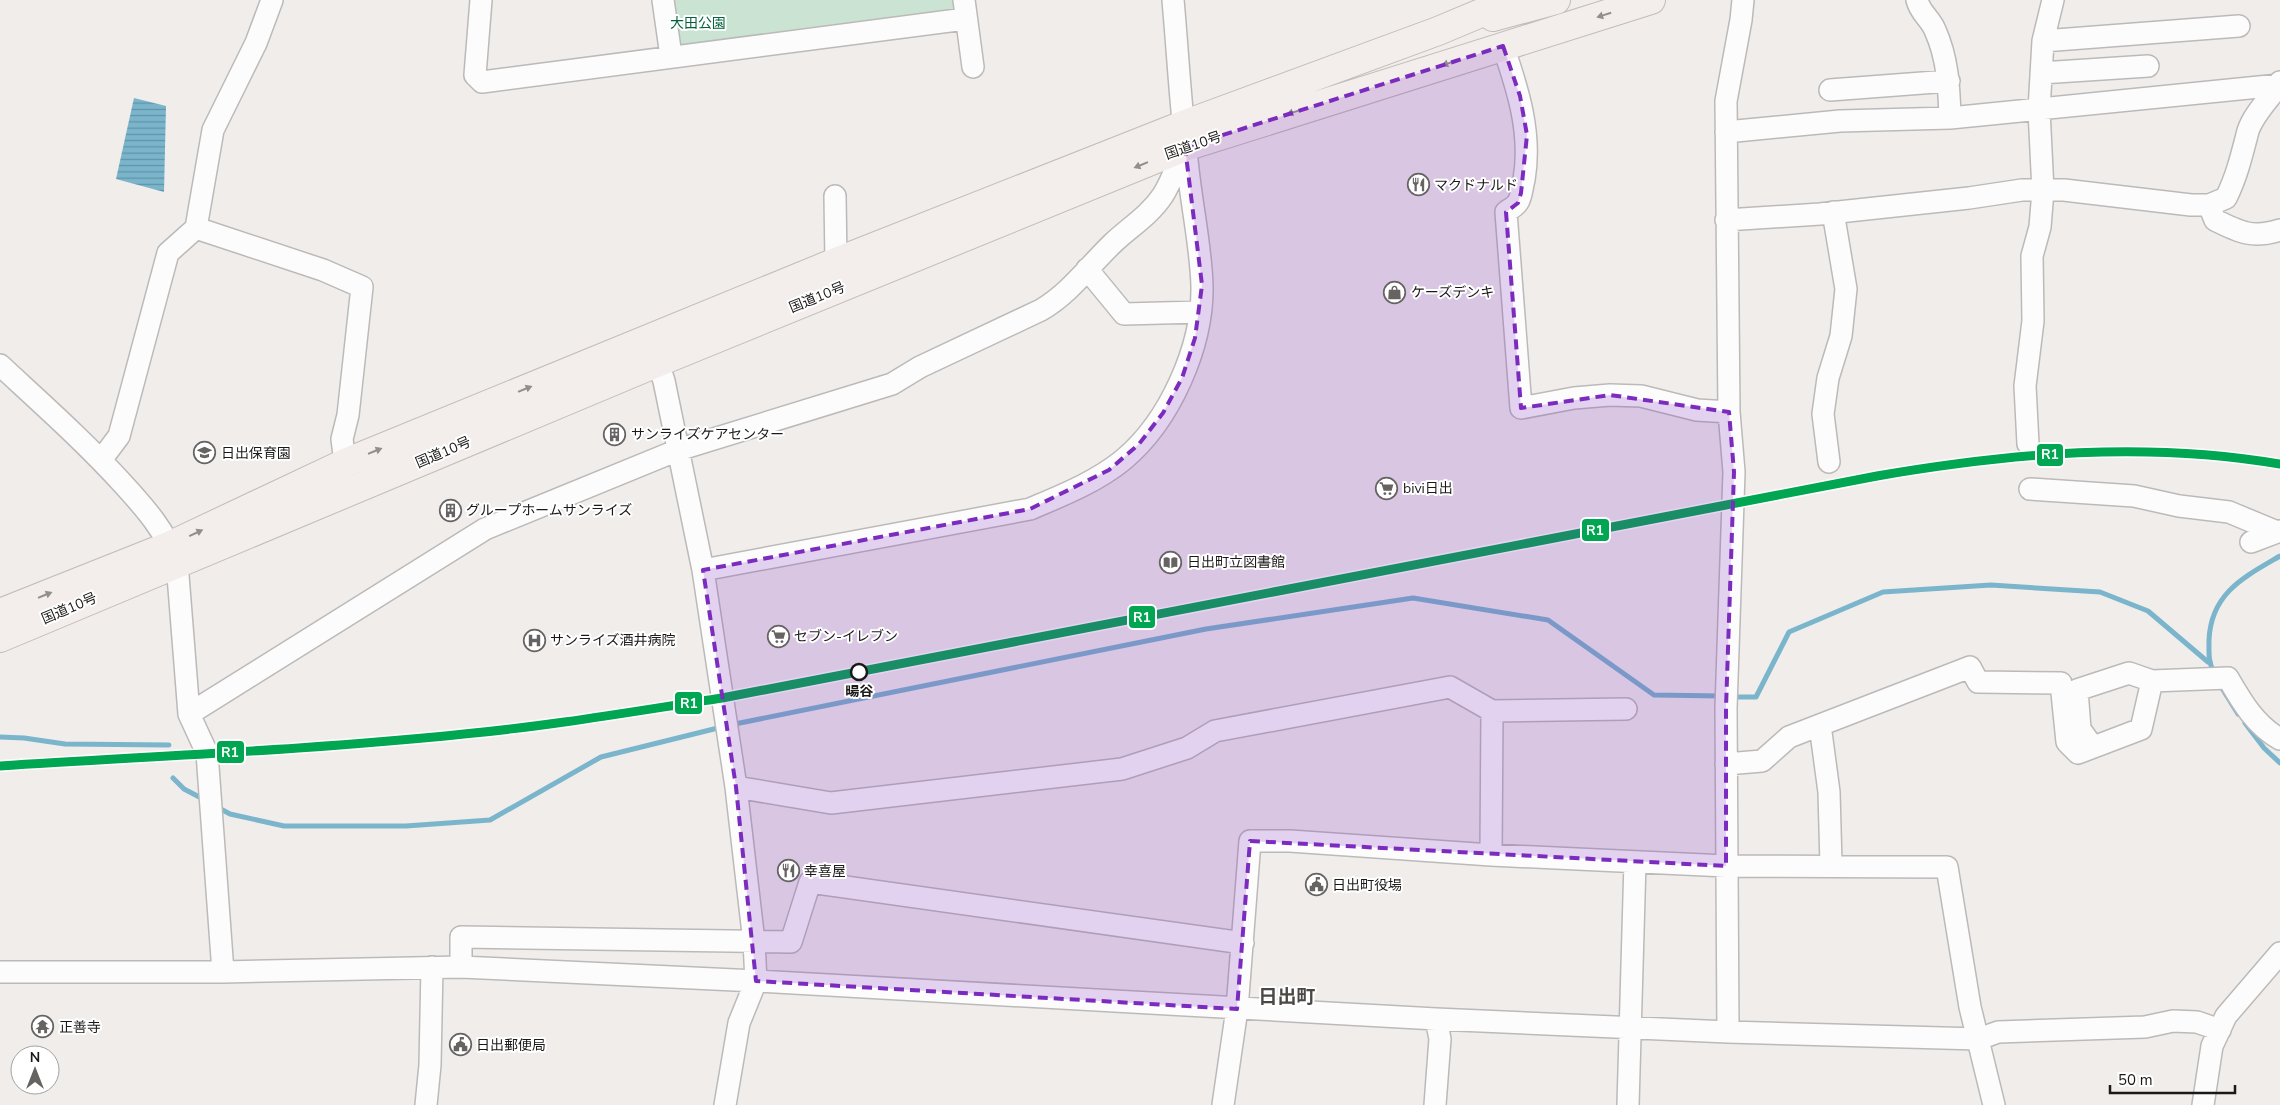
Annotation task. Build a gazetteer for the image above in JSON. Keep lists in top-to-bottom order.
{
  "streets": {
    "highway": ["国道10号"]
  },
  "districts": ["日出町"],
  "parks": ["大田公園"],
  "places": {
    "restaurant": ["マクドナルド", "幸喜屋"],
    "shop": ["ケーズデンキ"],
    "building": ["サンライズケアセンター", "グループホームサンライズ"],
    "school or university": ["日出保育園"],
    "supermarket": ["bivi日出", "セブン-イレブン"],
    "library": ["日出町立図書館"],
    "hospital": ["サンライズ酒井病院"],
    "other": ["暘谷"],
    "public building": ["日出町役場", "日出郵便局"],
    "temple": ["正善寺"]
  },
  "lines": ["transit line R1"],
  "scale_bar": "50 m",
  "north": "top"
}
